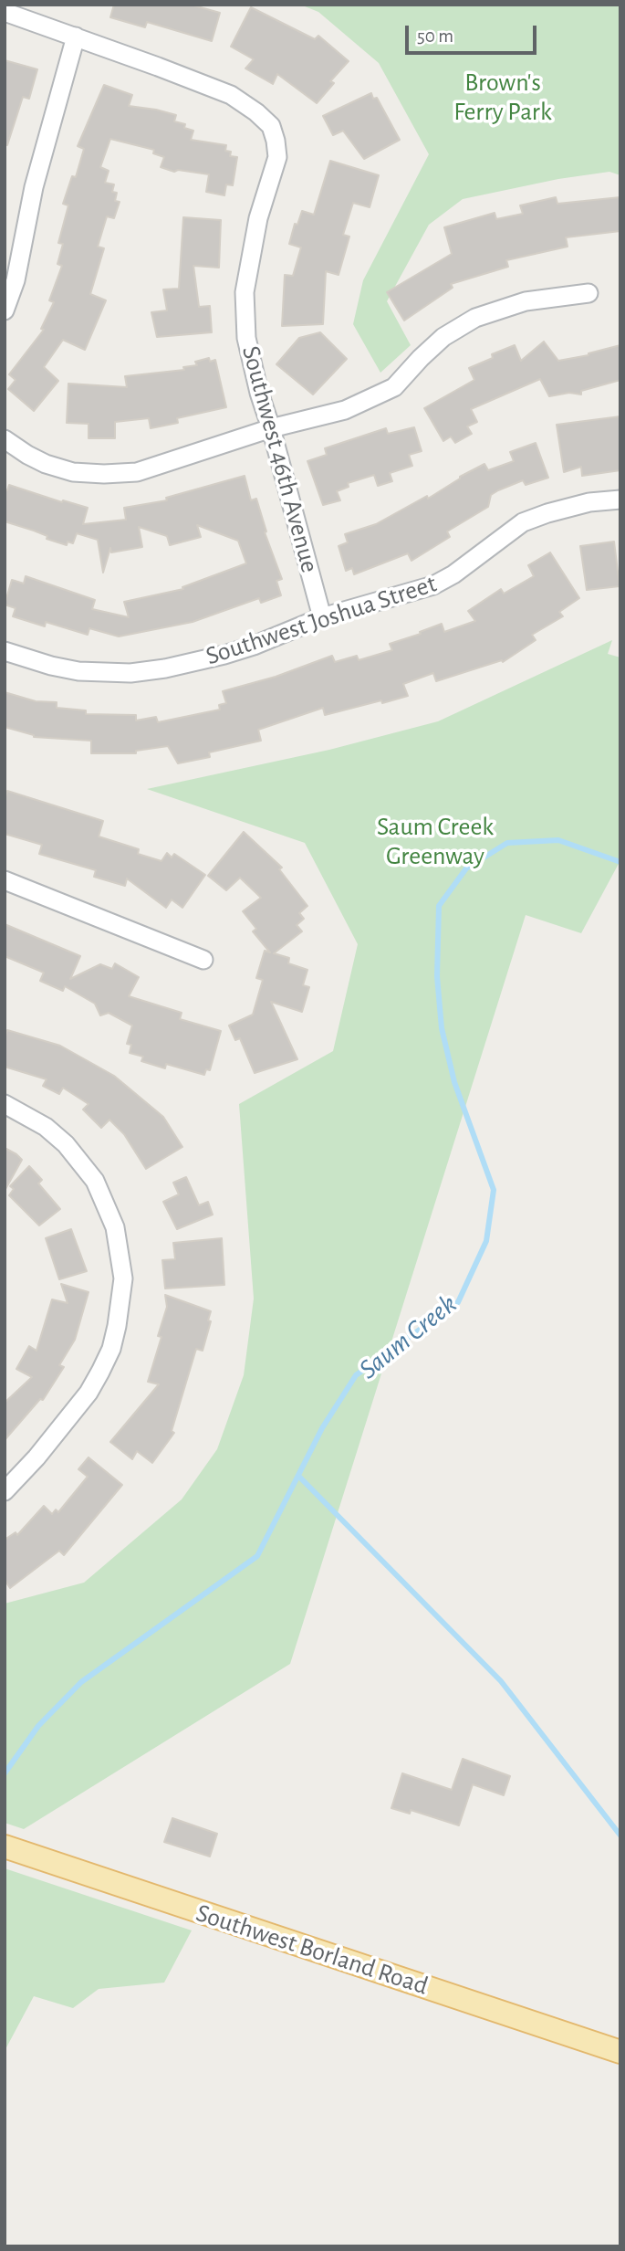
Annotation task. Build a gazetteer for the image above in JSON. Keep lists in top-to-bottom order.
{
  "streets": {
    "main road": ["Southwest Borland Road"],
    "street": ["Southwest 46th Avenue", "Southwest Joshua Street"]
  },
  "crossings": [
    ["Southwest 46th Avenue", "Southwest Joshua Street"]
  ],
  "water": ["Saum Creek"],
  "parks": ["Brown's Ferry Park", "Saum Creek Greenway"],
  "scale_bar": "50 m"
}
